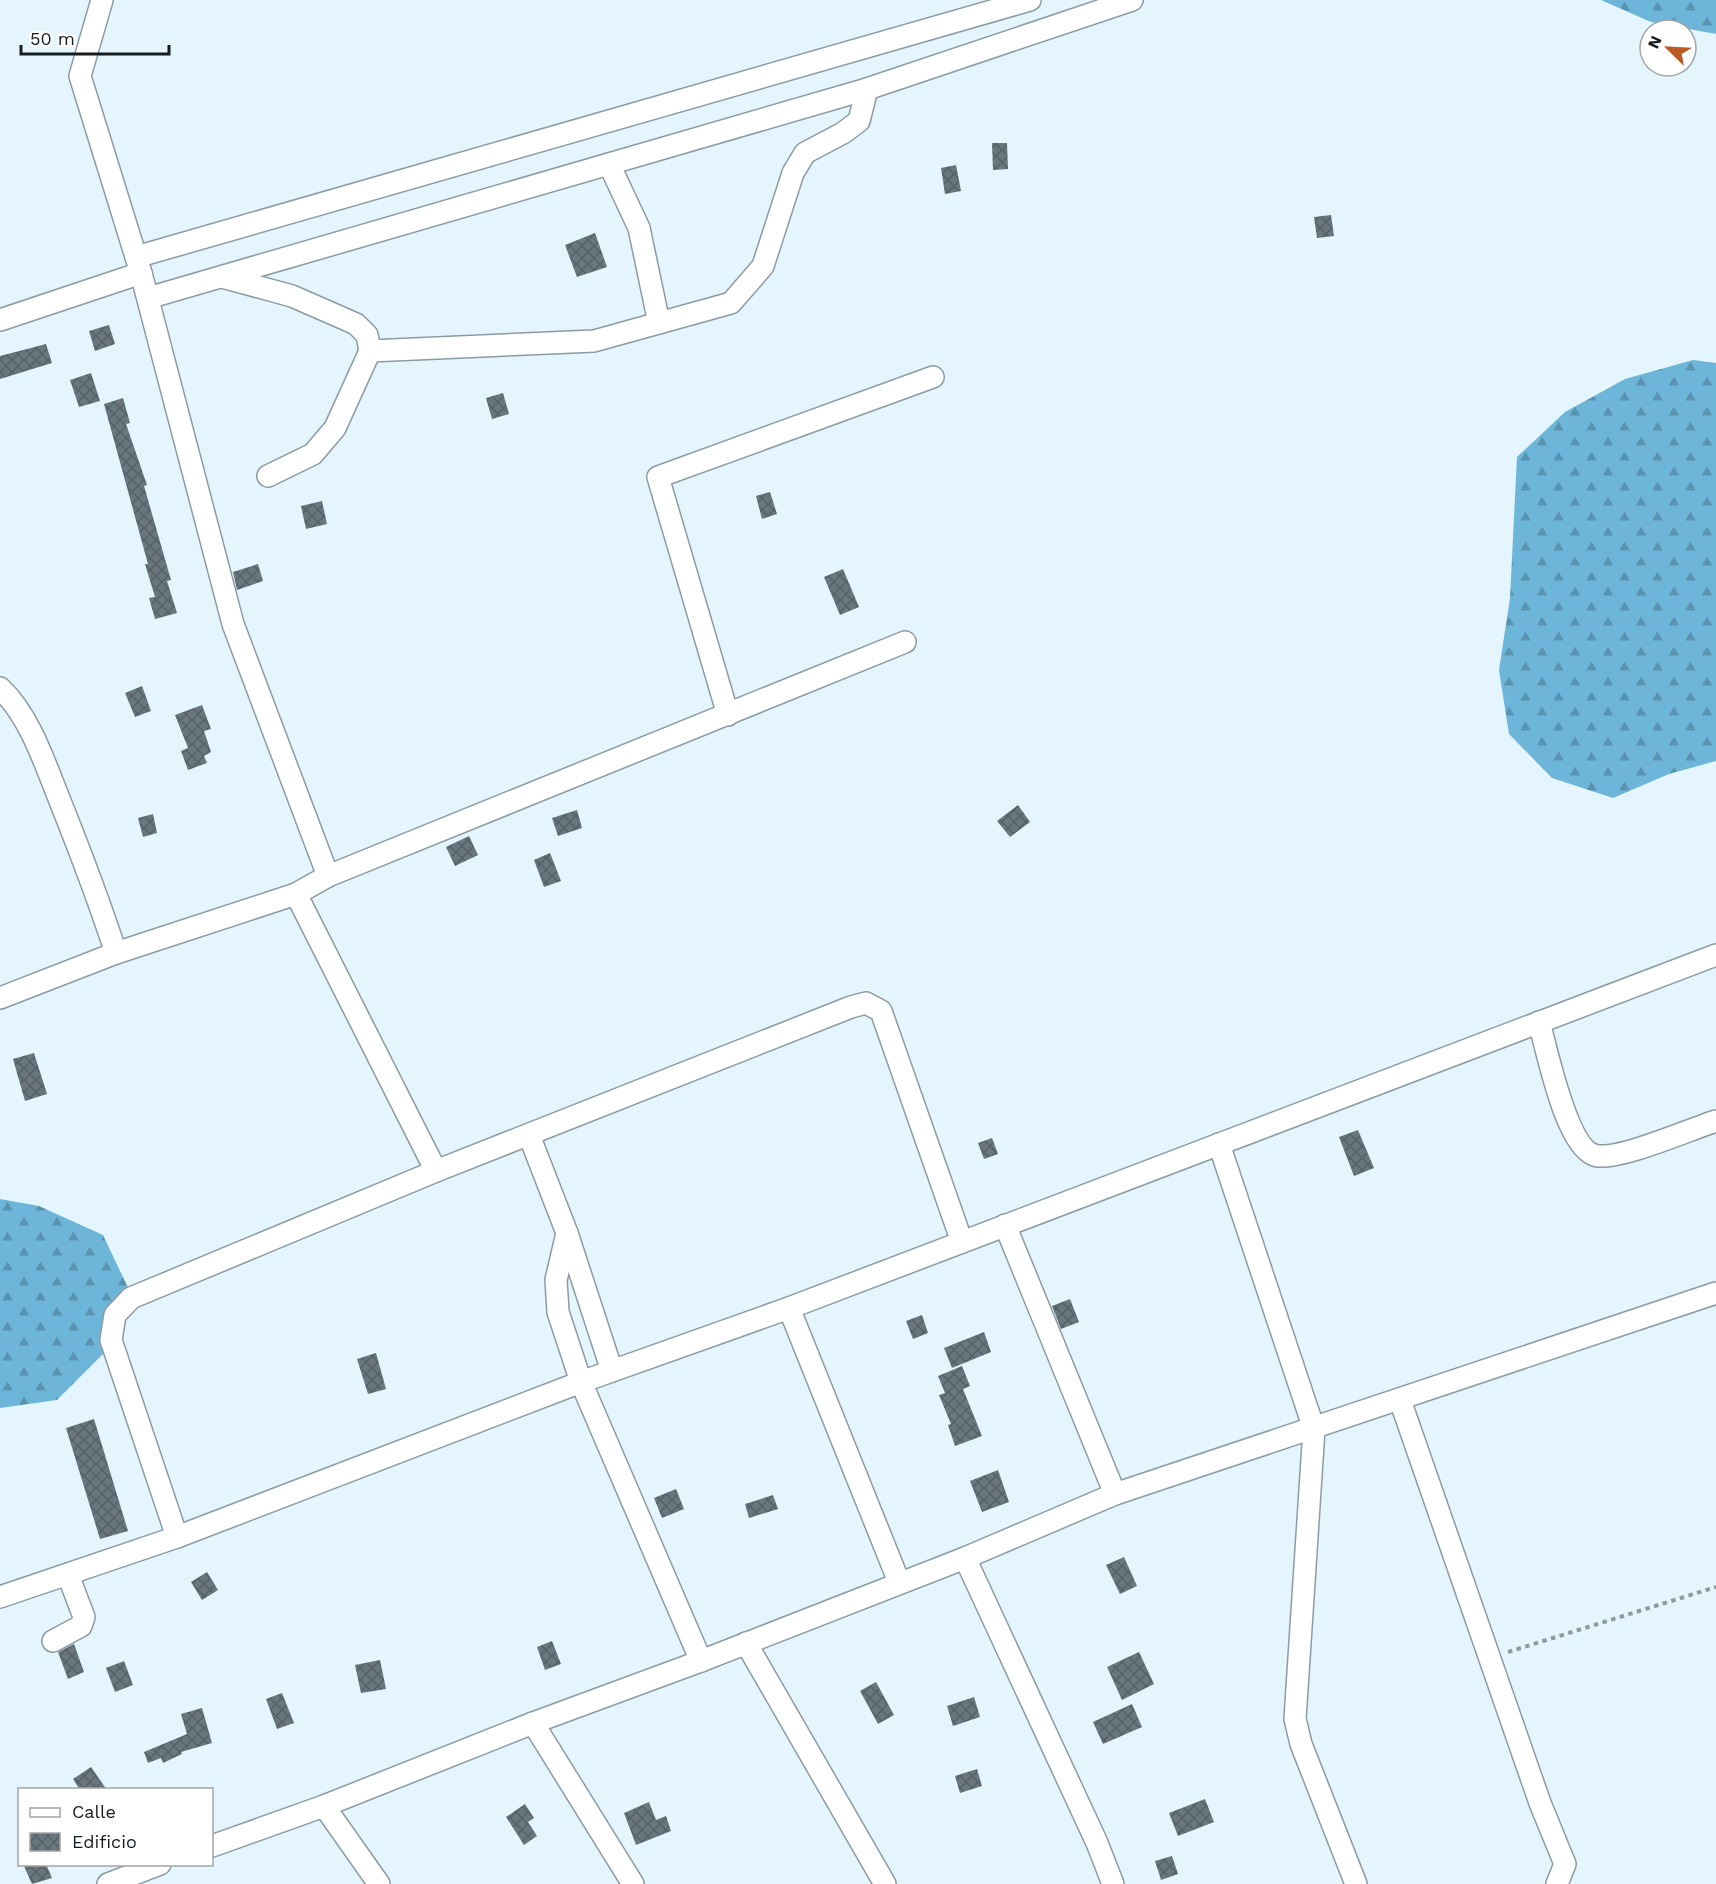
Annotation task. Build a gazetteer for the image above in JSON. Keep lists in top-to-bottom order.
{
  "legend": ["Calle", "Edificio"],
  "scale_bar": "50 m",
  "north": "top left"
}
